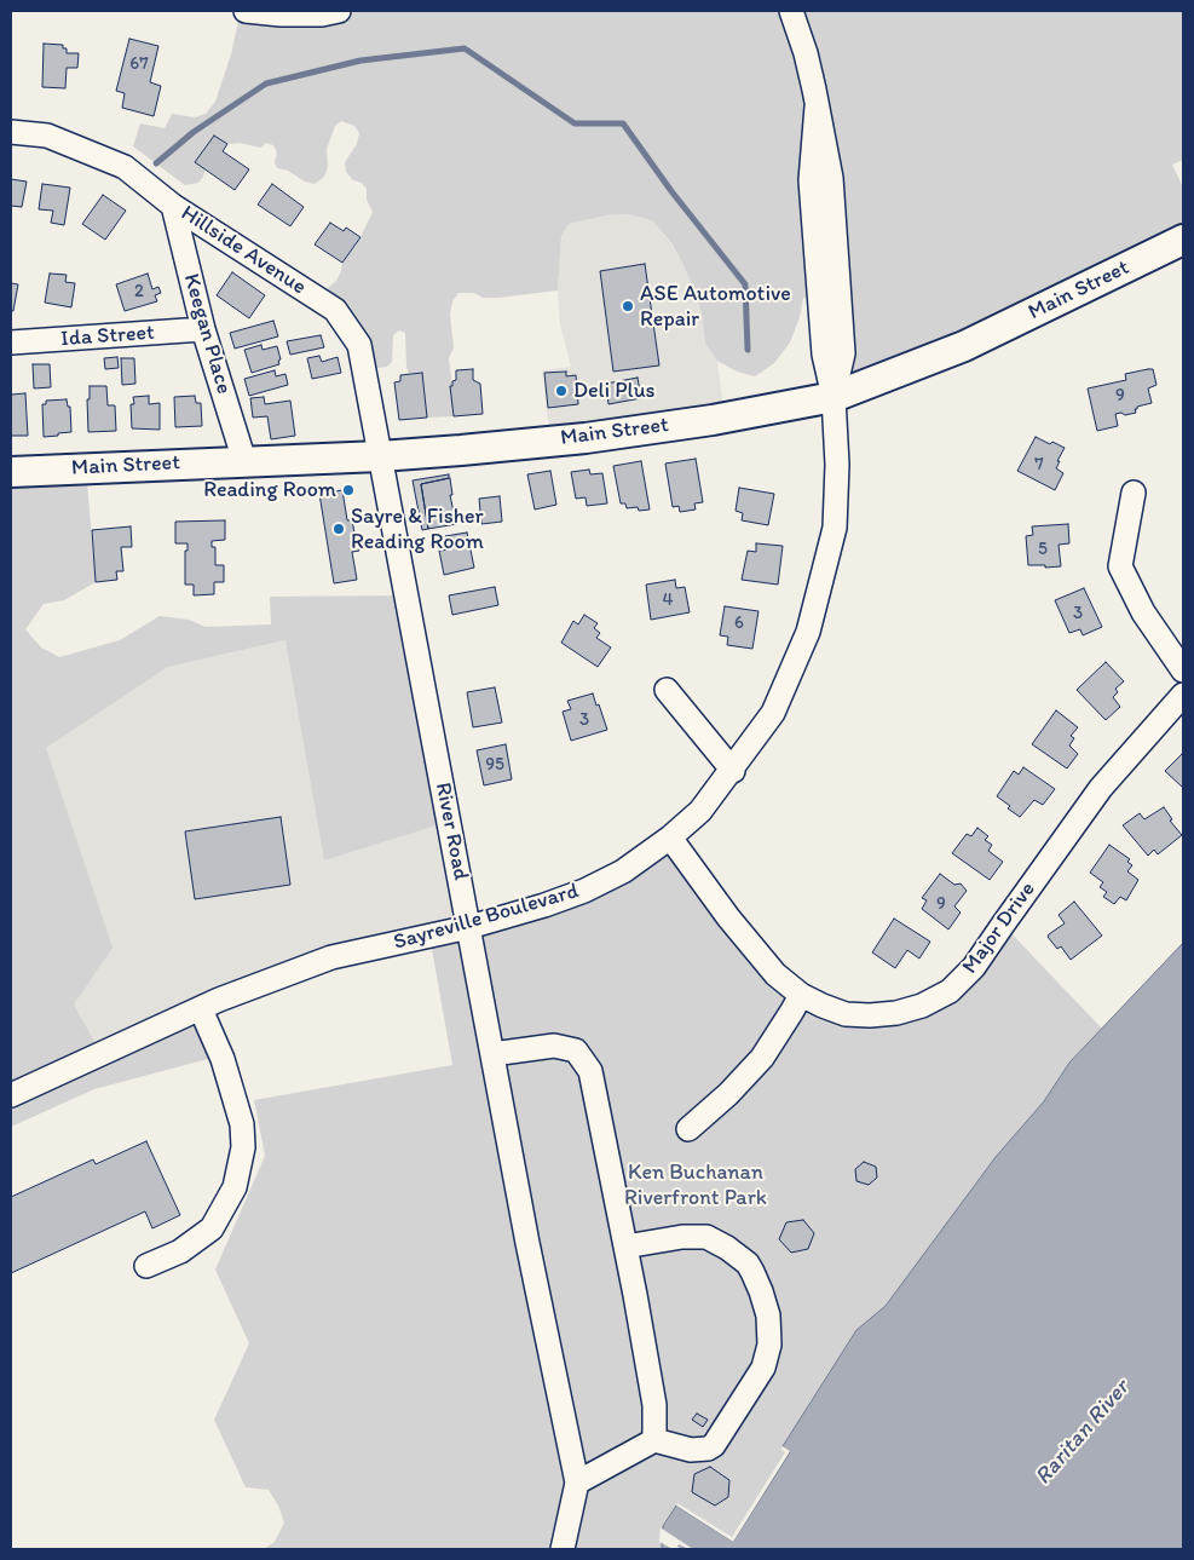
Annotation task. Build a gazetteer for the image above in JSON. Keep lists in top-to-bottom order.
{
  "streets": {
    "main road": ["Main Street"],
    "street": [
      "Hillside Avenue",
      "Keegan Place",
      "Ida Street",
      "River Road",
      "Sayreville Boulevard",
      "Major Drive"
    ]
  },
  "crossings": [
    ["Hillside Avenue", "Main Street"],
    ["Hillside Avenue", "Keegan Place"],
    ["Hillside Avenue", "River Road"],
    ["Main Street", "Keegan Place"],
    ["Main Street", "River Road"],
    ["Main Street", "Sayreville Boulevard"],
    ["Keegan Place", "Ida Street"],
    ["River Road", "Sayreville Boulevard"],
    ["Sayreville Boulevard", "Major Drive"]
  ],
  "water": ["Raritan River"],
  "parks": ["Ken Buchanan Riverfront Park"],
  "places": [
    "ASE Automotive Repair",
    "Deli Plus",
    "Reading Room",
    "Sayre & Fisher Reading Room"
  ],
  "house_numbers": [
    "67",
    "2",
    "9",
    "7",
    "5",
    "4",
    "3",
    "6",
    "3",
    "95",
    "9"
  ]
}
